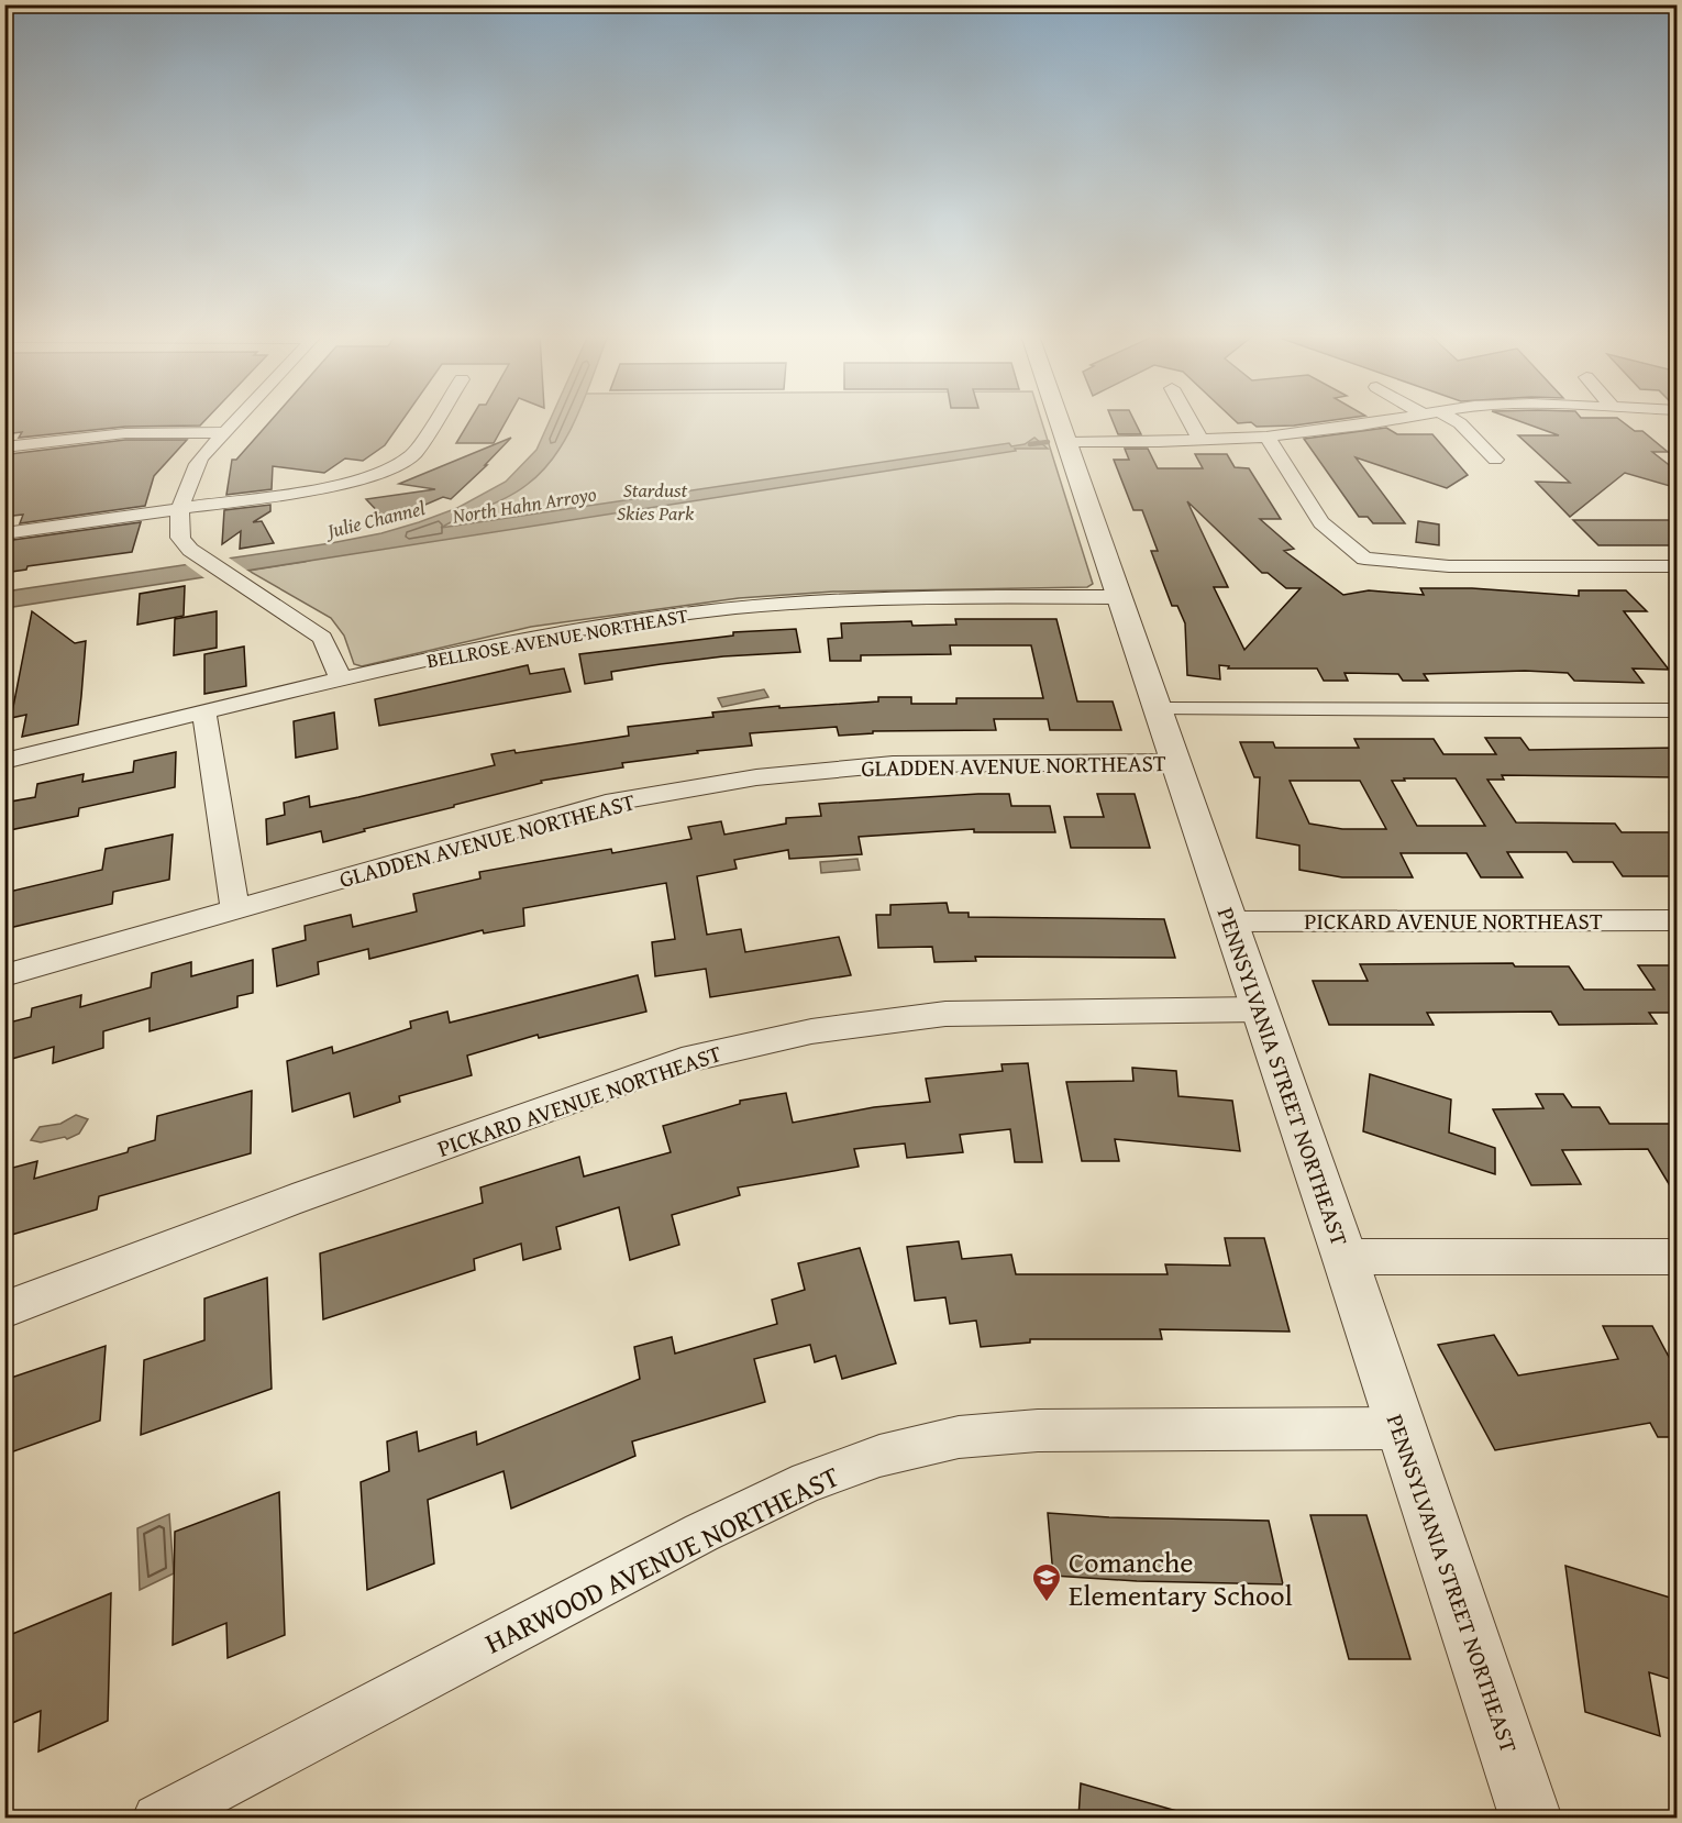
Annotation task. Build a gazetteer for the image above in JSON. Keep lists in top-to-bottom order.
{
  "streets": {
    "street": [
      "BELLROSE AVENUE NORTHEAST",
      "GLADDEN AVENUE NORTHEAST",
      "PICKARD AVENUE NORTHEAST",
      "PENNSYLVANIA STREET NORTHEAST",
      "HARWOOD AVENUE NORTHEAST"
    ]
  },
  "crossings": [
    ["BELLROSE AVENUE NORTHEAST", "PENNSYLVANIA STREET NORTHEAST"],
    ["GLADDEN AVENUE NORTHEAST", "PENNSYLVANIA STREET NORTHEAST"],
    ["PICKARD AVENUE NORTHEAST", "PENNSYLVANIA STREET NORTHEAST"],
    ["PENNSYLVANIA STREET NORTHEAST", "HARWOOD AVENUE NORTHEAST"]
  ],
  "water": ["North Hahn Arroyo", "Julie Channel"],
  "parks": ["Stardust Skies Park"],
  "places": {
    "school or university": ["Comanche Elementary School"]
  }
}
